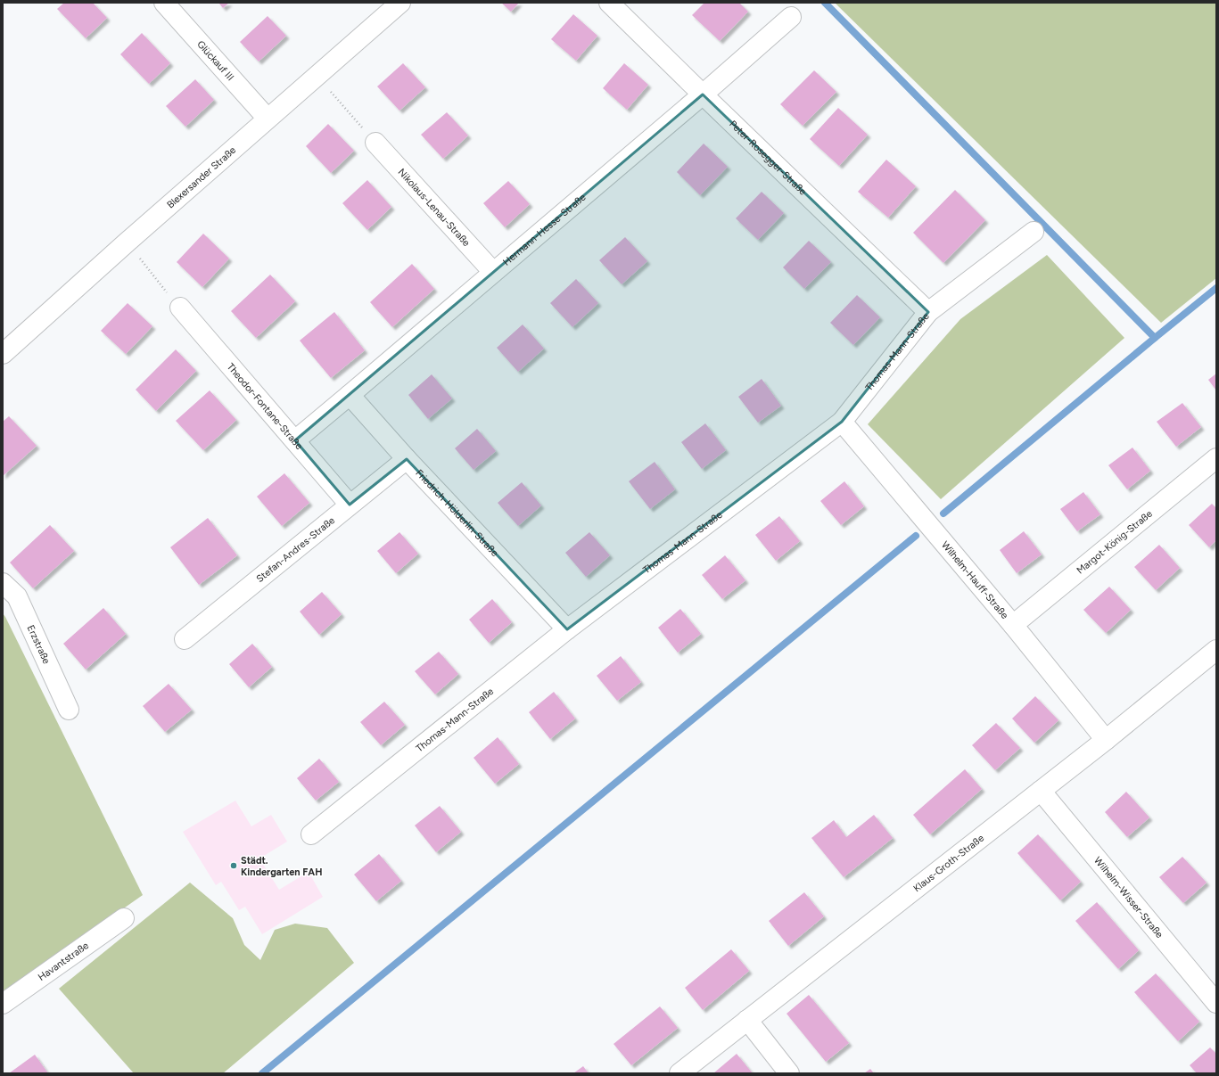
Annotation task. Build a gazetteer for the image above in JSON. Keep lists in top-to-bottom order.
{
  "streets": {
    "street": [
      "Glückauf III",
      "Peter-Rosegger-Straße",
      "Blexersander Straße",
      "Nikolaus-Lenau-Straße",
      "Hermann-Hesse-Straße",
      "Thomas-Mann-Straße",
      "Theodor-Fontane-Straße",
      "Friedrich-Hölderlin-Straße",
      "Margot-König-Straße",
      "Stefan-Andres-Straße",
      "Wilhelm-Hauff-Straße",
      "Erzstraße",
      "Klaus-Groth-Straße",
      "Wilhelm-Wisser-Straße",
      "Havantstraße"
    ]
  },
  "crossings": [
    ["Glückauf III", "Blexersander Straße"],
    ["Peter-Rosegger-Straße", "Hermann-Hesse-Straße"],
    ["Peter-Rosegger-Straße", "Thomas-Mann-Straße"],
    ["Nikolaus-Lenau-Straße", "Hermann-Hesse-Straße"],
    ["Hermann-Hesse-Straße", "Theodor-Fontane-Straße"],
    ["Hermann-Hesse-Straße", "Friedrich-Hölderlin-Straße"],
    ["Thomas-Mann-Straße", "Friedrich-Hölderlin-Straße"],
    ["Thomas-Mann-Straße", "Wilhelm-Hauff-Straße"],
    ["Theodor-Fontane-Straße", "Stefan-Andres-Straße"],
    ["Friedrich-Hölderlin-Straße", "Stefan-Andres-Straße"],
    ["Margot-König-Straße", "Wilhelm-Hauff-Straße"],
    ["Wilhelm-Hauff-Straße", "Klaus-Groth-Straße"],
    ["Klaus-Groth-Straße", "Wilhelm-Wisser-Straße"]
  ],
  "places": ["Städt. Kindergarten FAH"]
}
